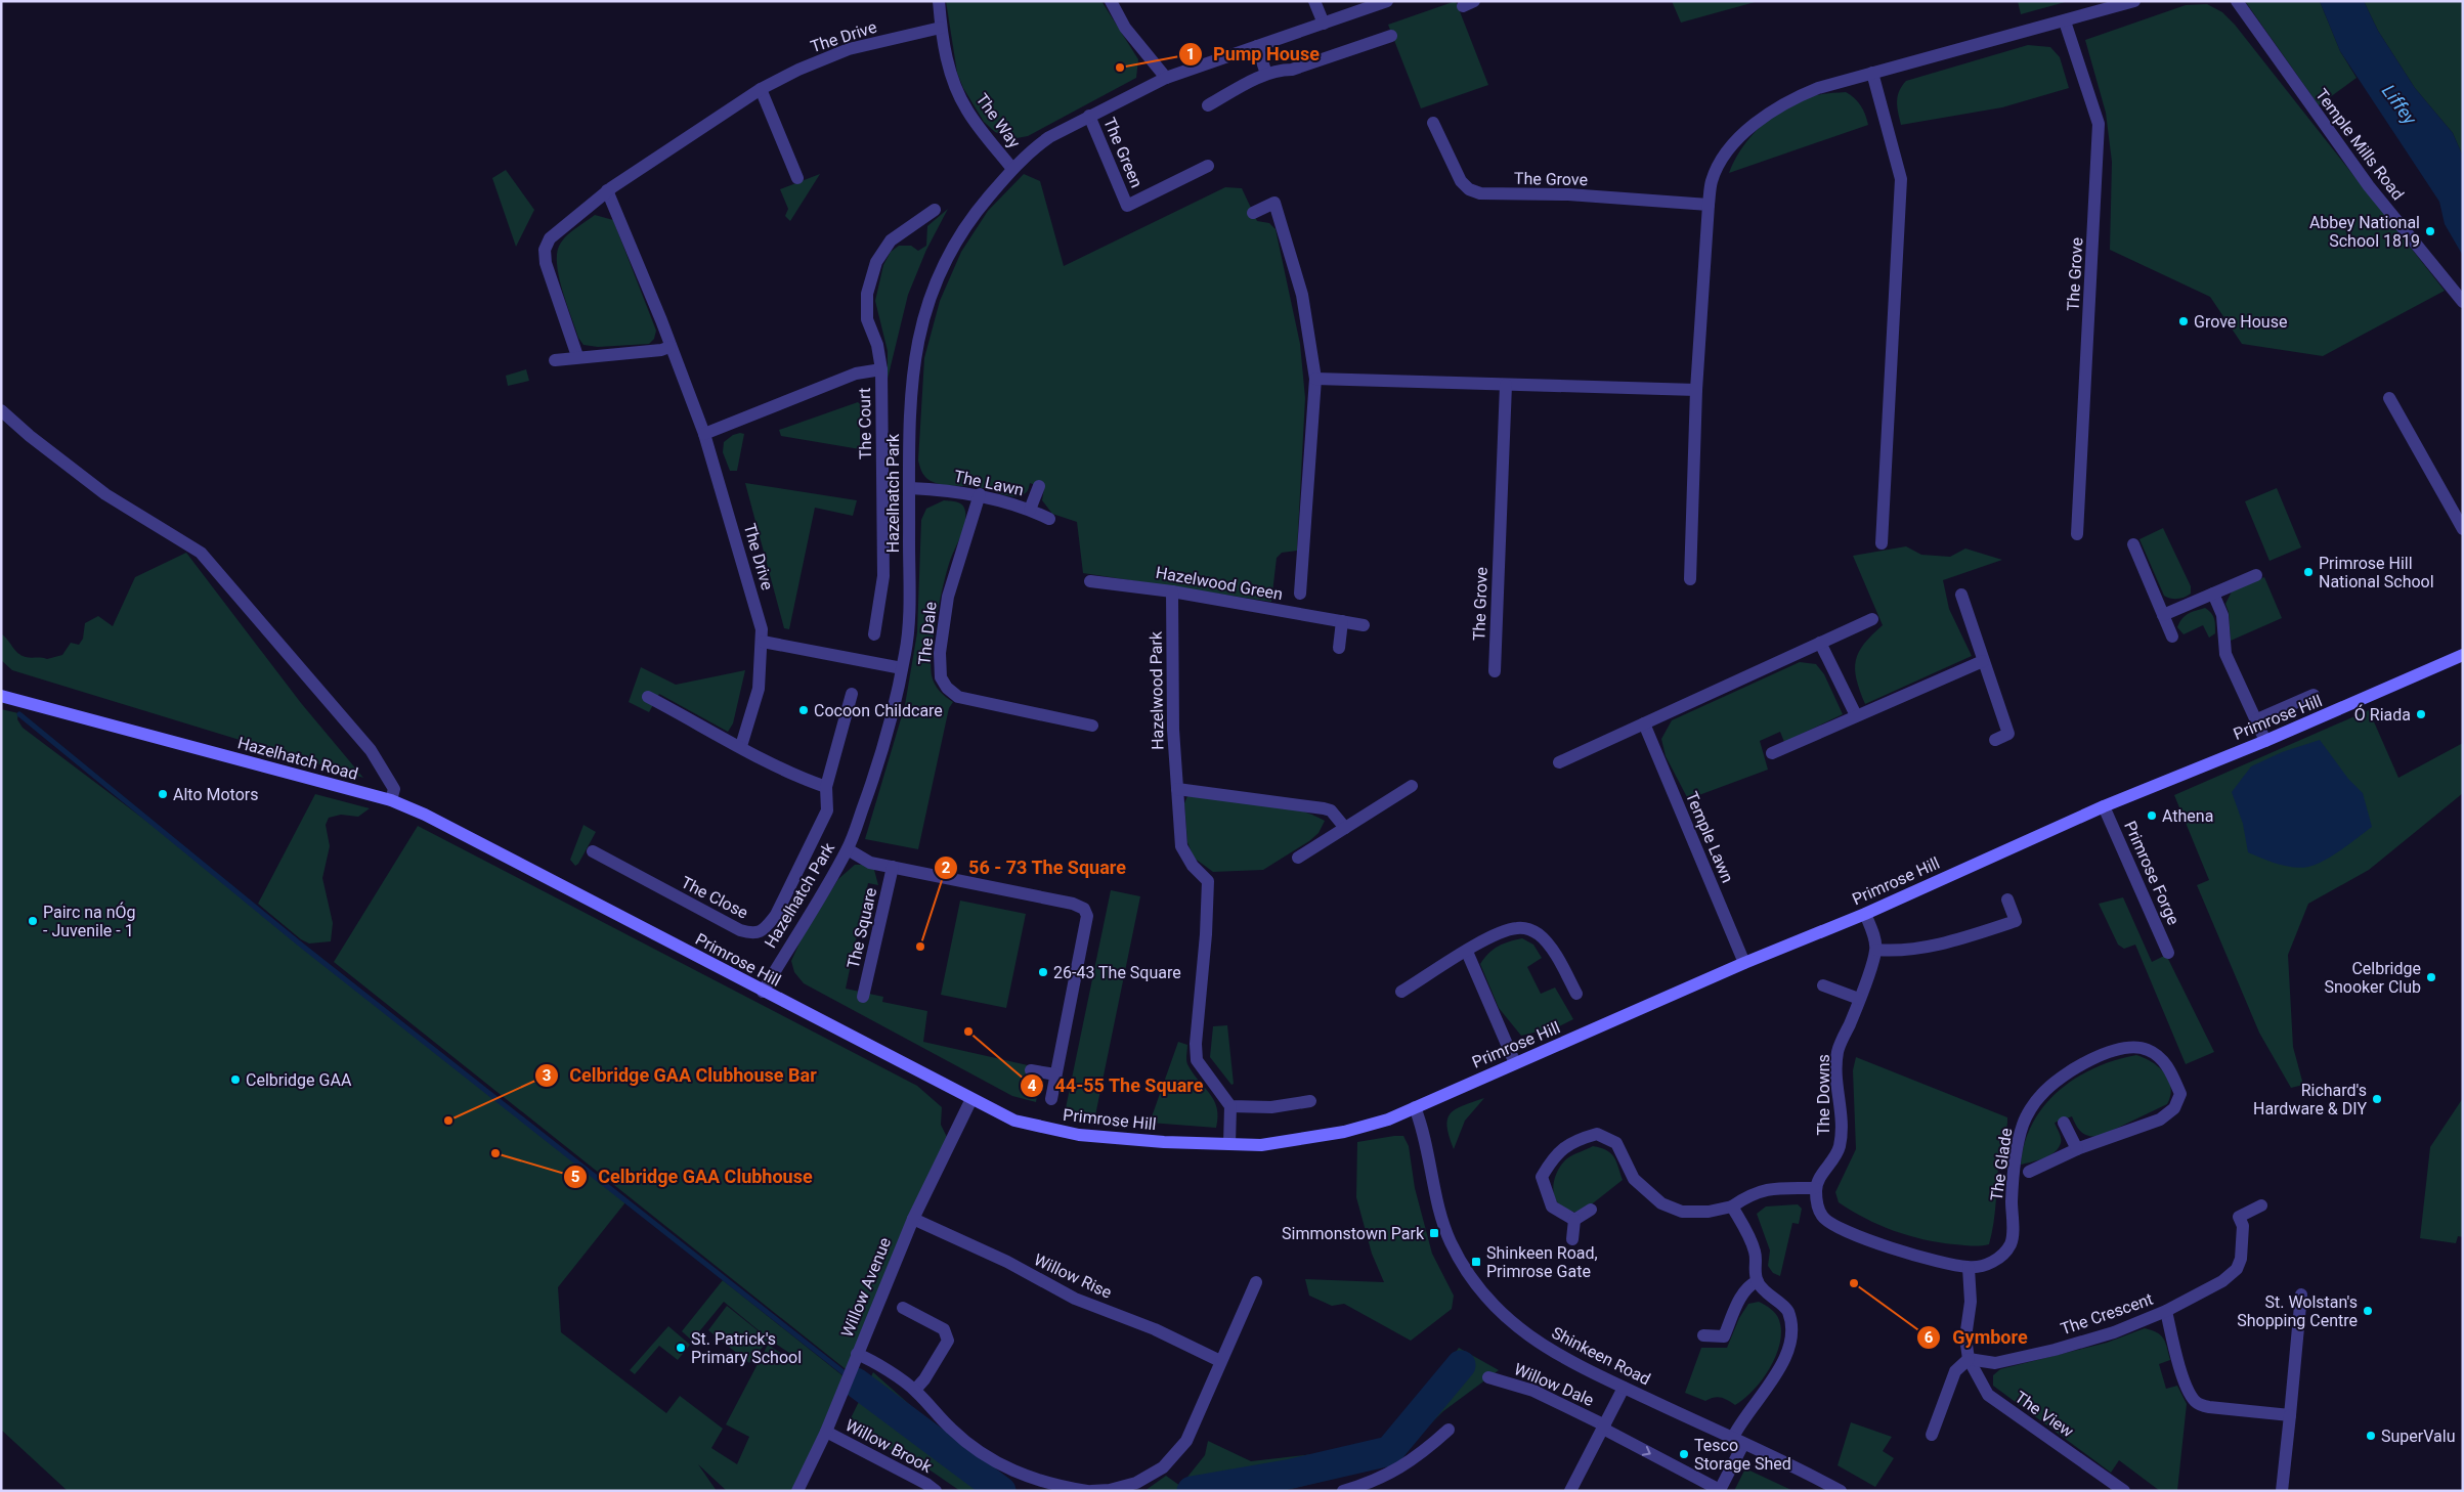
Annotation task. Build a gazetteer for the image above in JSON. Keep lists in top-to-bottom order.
{
  "streets": {
    "main road": ["Primrose Hill", "Hazelhatch Road"],
    "street": [
      "The Drive",
      "The Way",
      "Temple Mills Road",
      "The Green",
      "The Grove",
      "The Court",
      "The Lawn",
      "Hazelhatch Park",
      "Hazelwood Green",
      "The Dale",
      "Hazelwood Park",
      "Temple Lawn",
      "Primrose Forge",
      "The Close",
      "The Square",
      "The Downs",
      "The Glade",
      "Willow Rise",
      "Willow Avenue",
      "The Crescent",
      "Shinkeen Road",
      "Willow Dale",
      "The View",
      "Willow Brook"
    ]
  },
  "crossings": [
    ["The Drive", "The Way"],
    ["The Drive", "The Court"],
    ["The Way", "Hazelhatch Park"],
    ["The Green", "Hazelhatch Park"],
    ["The Lawn", "Hazelhatch Park"],
    ["The Lawn", "The Dale"],
    ["Hazelhatch Park", "Primrose Hill"],
    ["Hazelhatch Park", "The Square"],
    ["Hazelwood Green", "Hazelwood Park"],
    ["Primrose Hill", "Hazelhatch Road"],
    ["Primrose Hill", "Temple Lawn"],
    ["Primrose Hill", "Primrose Forge"],
    ["Primrose Hill", "Willow Avenue"],
    ["Primrose Hill", "Shinkeen Road"],
    ["The Glade", "The View"],
    ["Willow Rise", "Willow Avenue"],
    ["Willow Avenue", "Willow Brook"],
    ["The Crescent", "The View"]
  ],
  "one_way": ["Willow Dale"],
  "water": ["Liffey"],
  "places": {
    "other": [
      "Pump House",
      "Abbey National School 1819",
      "Grove House",
      "Primrose Hill National School",
      "Cocoon Childcare",
      "Ó Riada",
      "Alto Motors",
      "Athena",
      "Pairc na nÓg - Juvenile - 1",
      "56 - 73 The Square",
      "26-43 The Square",
      "Celbridge Snooker Club",
      "44-55 The Square",
      "Celbridge GAA",
      "Richard's Hardware & DIY",
      "Celbridge GAA Clubhouse Bar",
      "Celbridge GAA Clubhouse",
      "Gymbore",
      "St. Wolstan's Shopping Centre",
      "St. Patrick's Primary School",
      "SuperValu",
      "Tesco Storage Shed"
    ],
    "transit": ["Simmonstown Park", "Shinkeen Road, Primrose Gate"]
  }
}
